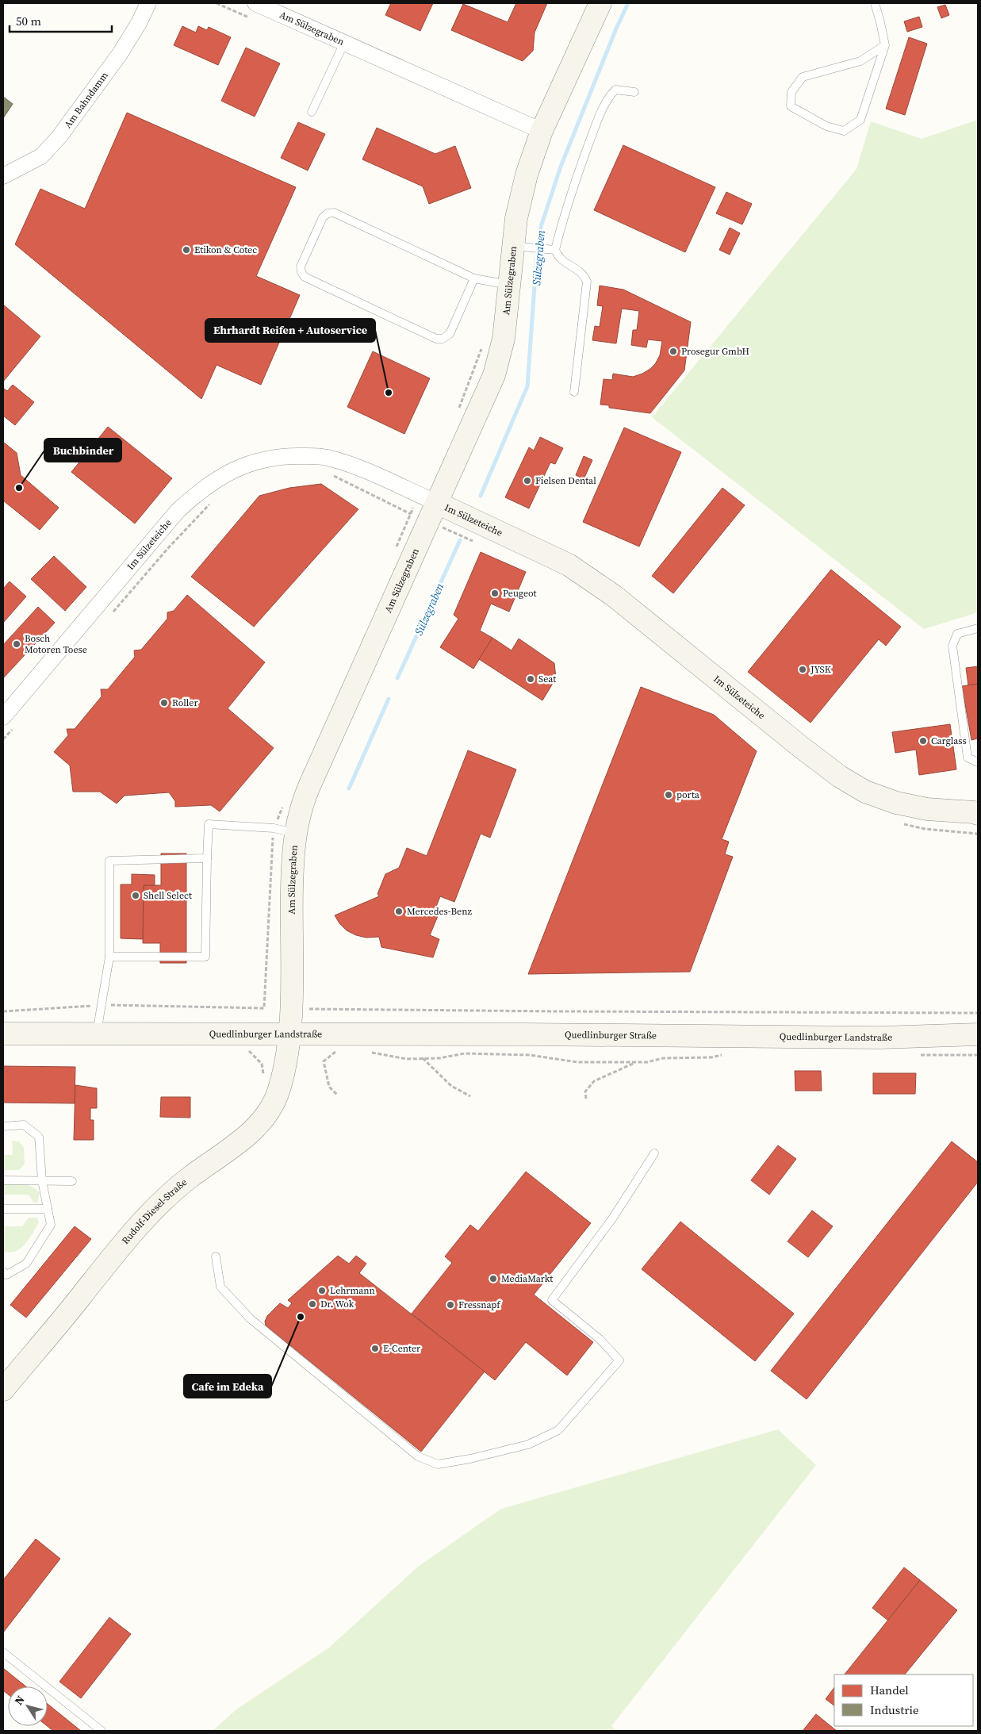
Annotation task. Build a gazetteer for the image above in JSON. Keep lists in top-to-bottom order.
{
  "streets": {
    "street": [
      "Am Sülzegraben",
      "Am Bahndamm",
      "Im Sülzeteiche",
      "Quedlinburger Landstraße",
      "Quedlinburger Straße",
      "Rudolf-Diesel-Straße"
    ]
  },
  "crossings": [
    ["Am Sülzegraben", "Im Sülzeteiche"],
    ["Am Sülzegraben", "Quedlinburger Landstraße"],
    ["Am Sülzegraben", "Rudolf-Diesel-Straße"],
    ["Quedlinburger Landstraße", "Quedlinburger Straße"],
    ["Quedlinburger Landstraße", "Rudolf-Diesel-Straße"]
  ],
  "water": ["Sülzegraben"],
  "places": [
    "Etikon & Cotec",
    "Prosegur GmbH",
    "Ehrhardt Reifen + Autoservice",
    "Fielsen Dental",
    "Buchbinder",
    "Peugeot",
    "Bosch Motoren Toese",
    "JYSK",
    "Seat",
    "Roller",
    "Carglass",
    "porta",
    "Shell Select",
    "Mercedes-Benz",
    "MediaMarkt",
    "Lehrmann",
    "Dr. Wok",
    "Fressnapf",
    "Cafe im Edeka",
    "E-Center"
  ],
  "legend": ["Handel", "Industrie"],
  "scale_bar": "50 m",
  "north": "top left"
}
